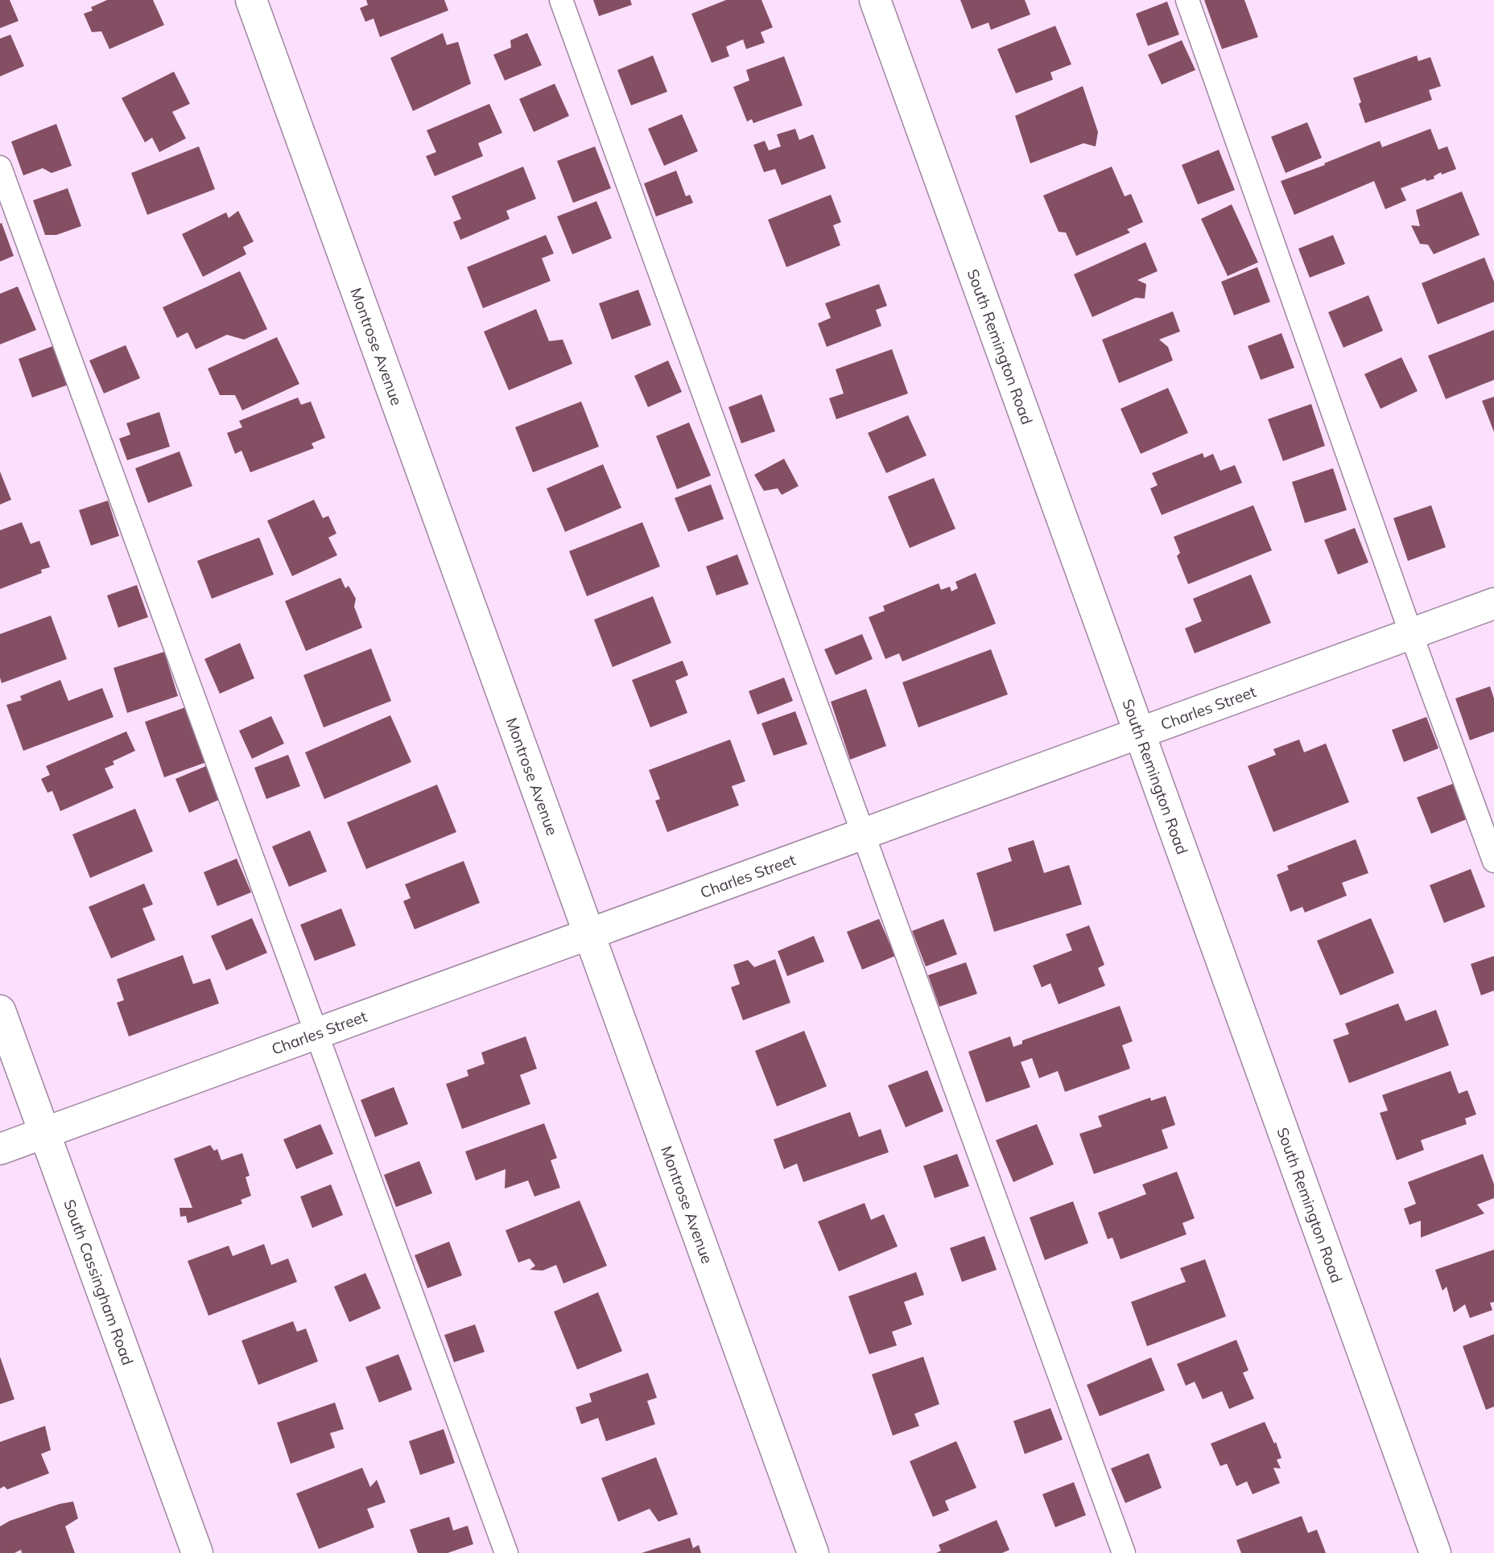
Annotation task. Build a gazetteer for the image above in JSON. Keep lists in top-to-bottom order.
{
  "streets": {
    "street": [
      "Montrose Avenue",
      "South Remington Road",
      "Charles Street",
      "South Cassingham Road"
    ]
  },
  "crossings": [
    ["Montrose Avenue", "Charles Street"],
    ["South Remington Road", "Charles Street"],
    ["Charles Street", "South Cassingham Road"]
  ]
}
